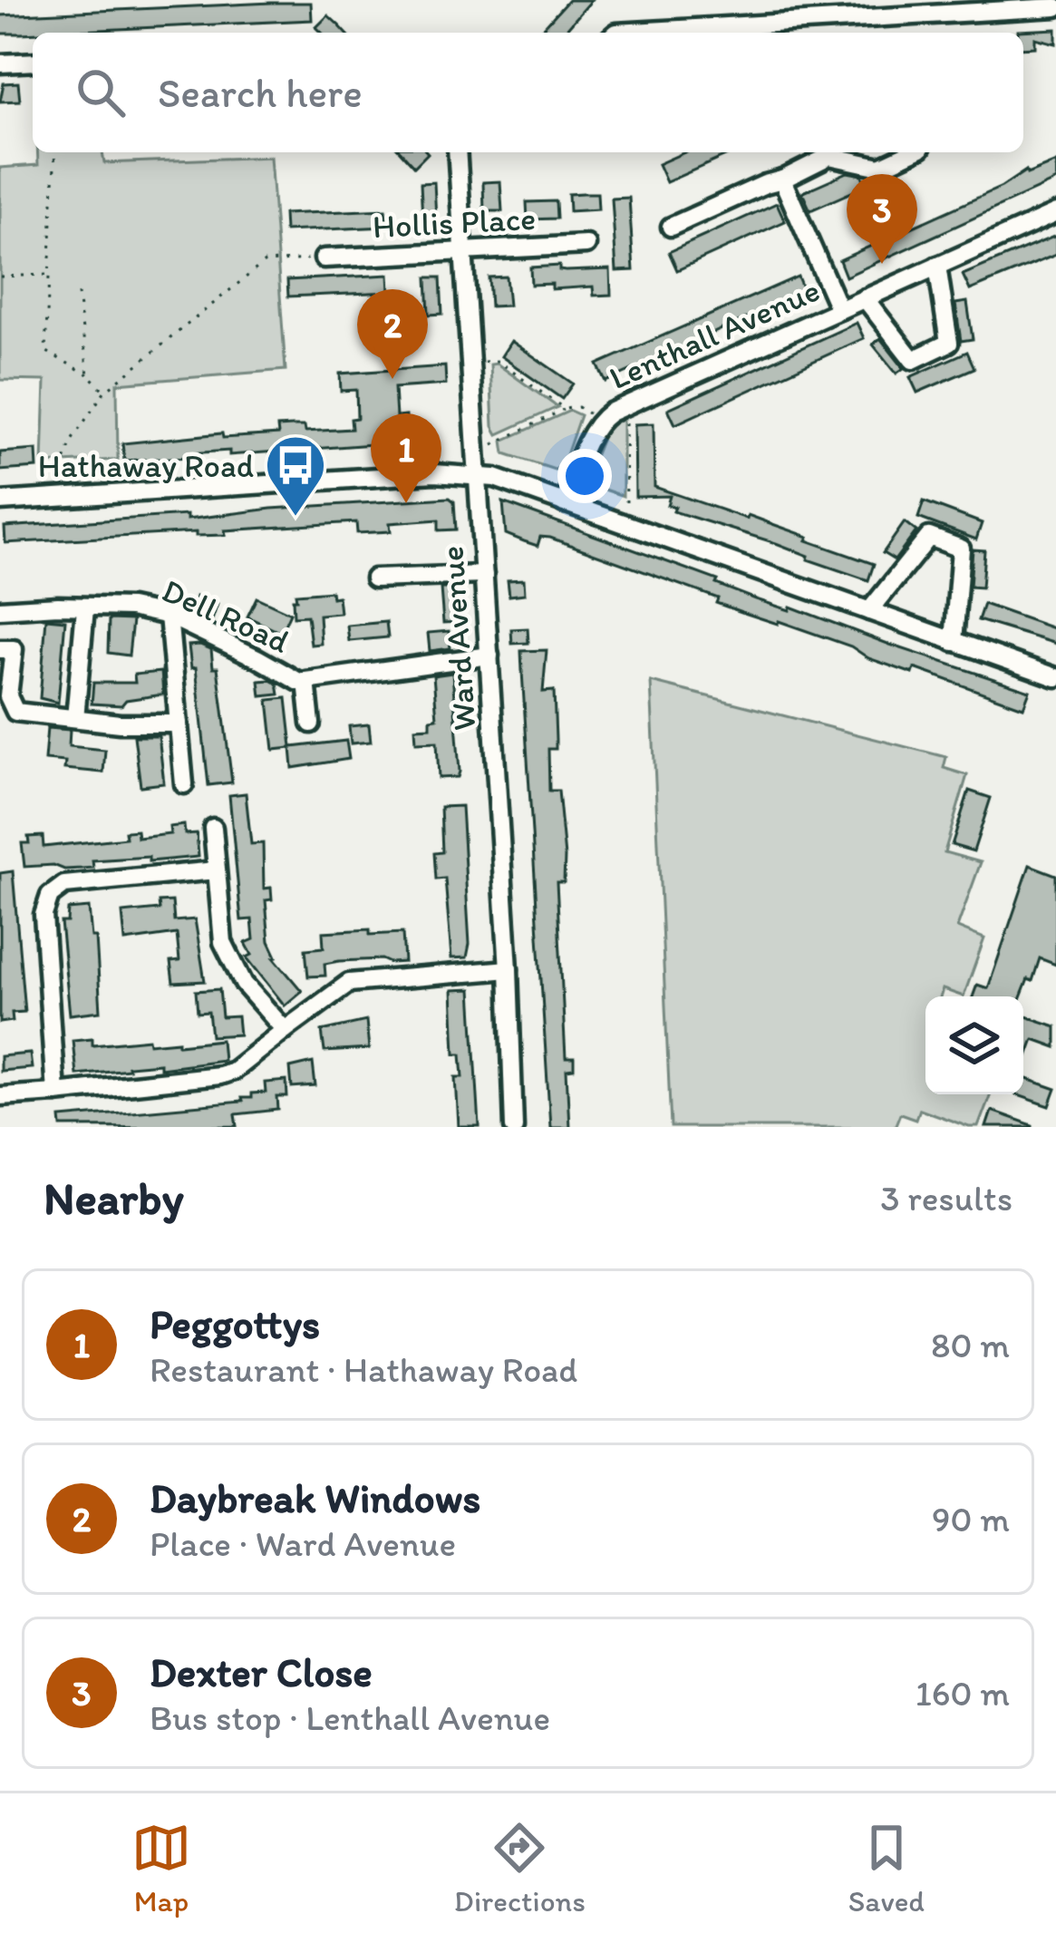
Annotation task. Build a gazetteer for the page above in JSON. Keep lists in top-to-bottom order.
{
  "streets": {
    "street": [
      "Hollis Place",
      "Lenthall Avenue",
      "Dell Road",
      "Ward Avenue"
    ]
  },
  "crossings": [
    ["Hollis Place", "Ward Avenue"],
    ["Dell Road", "Ward Avenue"]
  ],
  "places": {
    "bus stop": ["Hathaway Road"]
  },
  "page": {
    "search": "Search here",
    "pins": ["3", "2", "1"],
    "heading": ["Nearby", "3 results"],
    "list": [
      {
        "mark": "1",
        "name": "Peggottys",
        "note": "Restaurant · Hathaway Road",
        "value": "80 m"
      },
      {
        "mark": "2",
        "name": "Daybreak Windows",
        "note": "Place · Ward Avenue",
        "value": "90 m"
      },
      {
        "mark": "3",
        "name": "Dexter Close",
        "note": "Bus stop · Lenthall Avenue",
        "value": "160 m"
      }
    ],
    "nav": ["Map", "Directions", "Saved"]
  }
}
